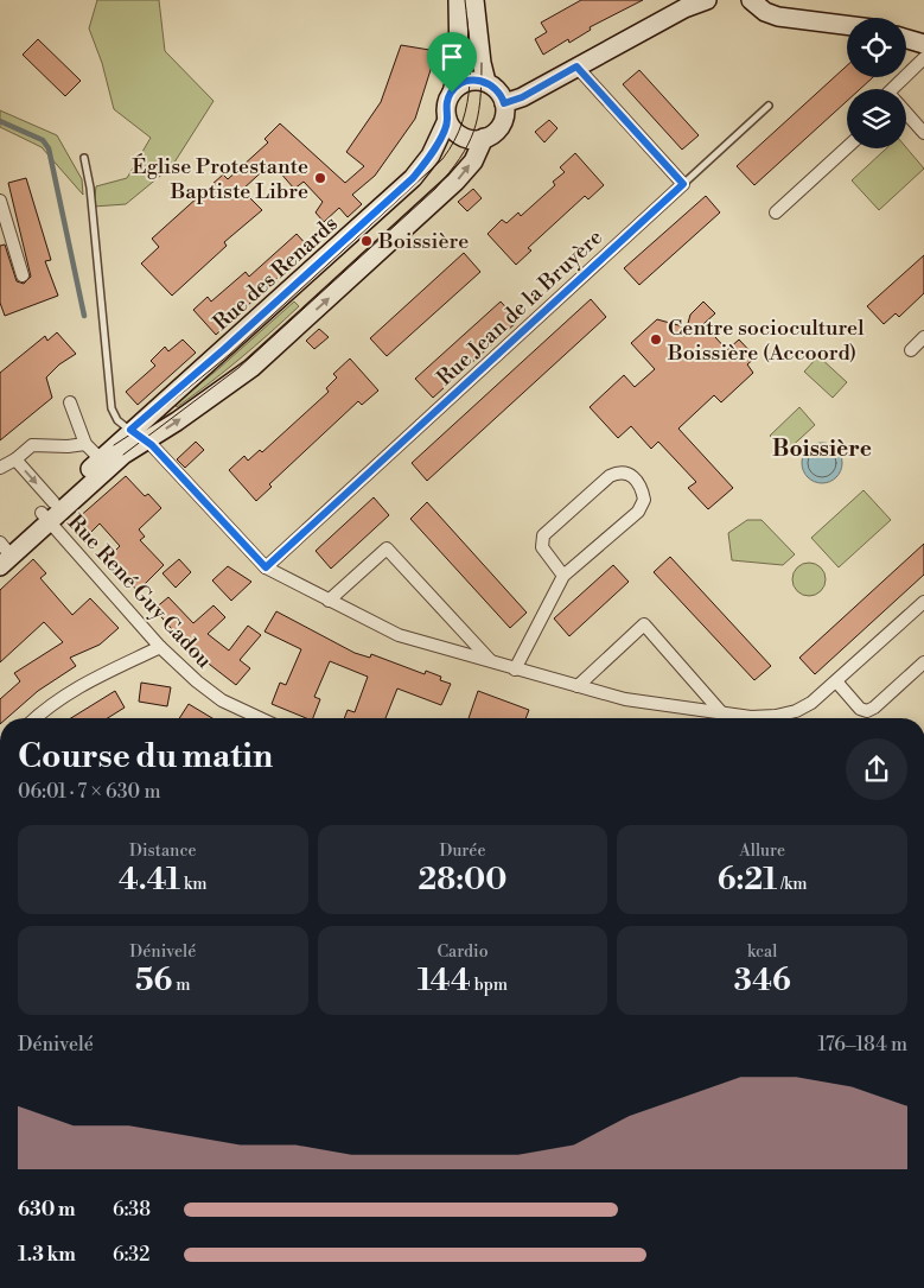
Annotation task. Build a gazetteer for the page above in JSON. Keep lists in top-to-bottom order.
{
  "streets": {
    "street": ["Rue des Renards", "Rue Jean de la Bruyère", "Rue René Guy Cadou"]
  },
  "districts": ["Boissière"],
  "places": ["Église Protestante Baptiste Libre", "Boissière", "Centre socioculturel Boissière (Accoord)"],
  "page": {
    "heading": ["Course du matin", "06:01 · 7 × 630 m"],
    "stats": [
      ["Distance", "4.41 km"],
      ["Durée", "28:00"],
      ["Allure", "6:21 /km"],
      ["Dénivelé", "56 m"],
      ["Cardio", "144 bpm"],
      ["kcal", "346"]
    ],
    "chart": ["Dénivelé", "176–184 m"],
    "list": [
      {
        "name": "630 m",
        "note": "6:38"
      },
      {
        "name": "1.3 km",
        "note": "6:32"
      }
    ]
  }
}
